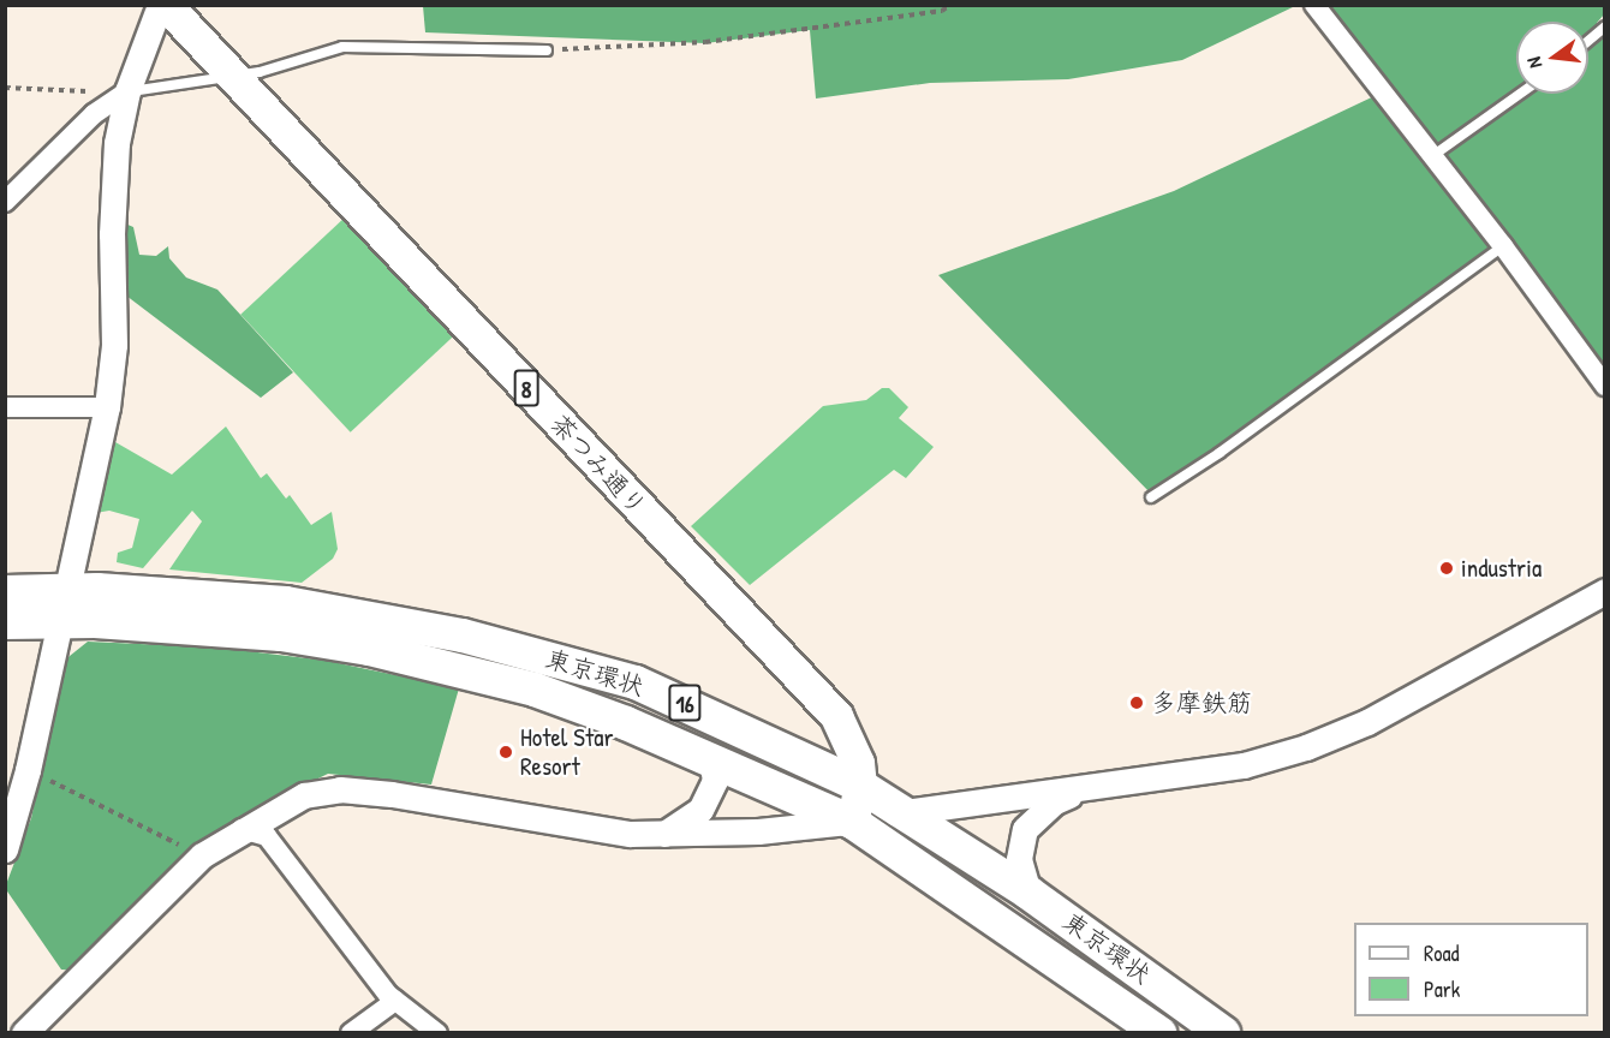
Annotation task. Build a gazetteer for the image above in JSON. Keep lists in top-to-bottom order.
{
  "streets": {
    "highway": ["東京環状", "16"],
    "main road": ["8", "茶つみ通り"]
  },
  "crossings": [
    ["茶つみ通り", "東京環状"]
  ],
  "places": ["industria", "多摩鉄筋", "Hotel Star Resort"],
  "legend": ["Road", "Park"],
  "north": "left"
}
